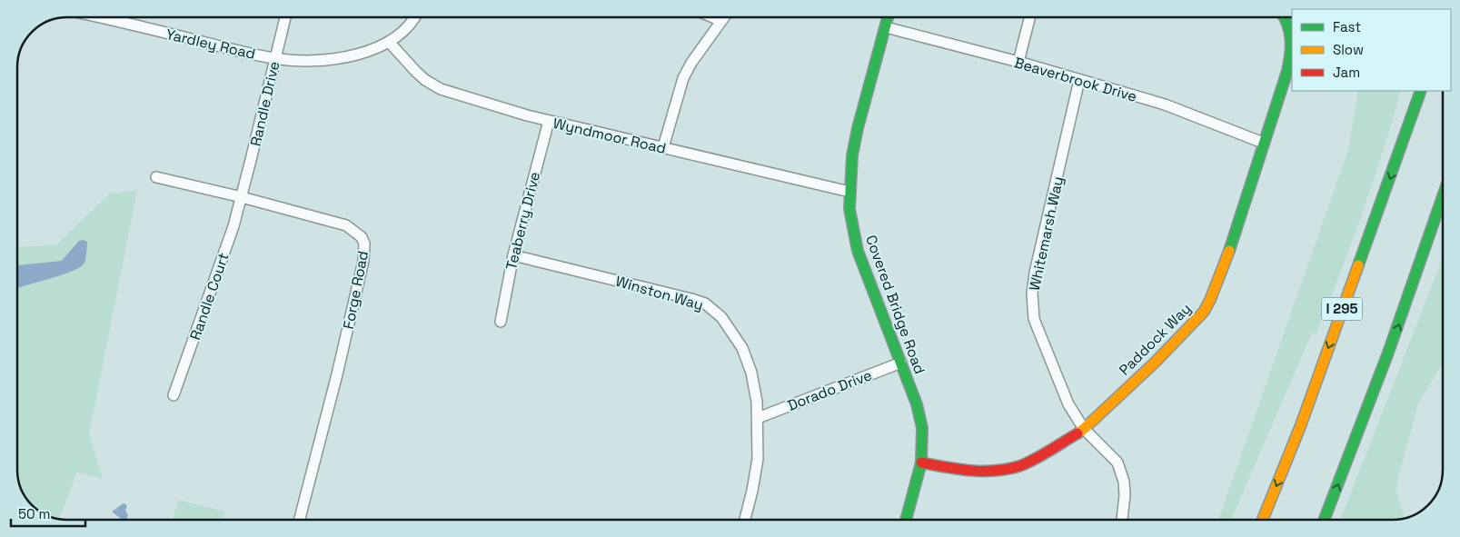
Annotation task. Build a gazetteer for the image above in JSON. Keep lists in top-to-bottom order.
{
  "streets": {
    "main road": ["Covered Bridge Road", "I 295", "Paddock Way"],
    "street": [
      "Yardley Road",
      "Beaverbrook Drive",
      "Randle Drive",
      "Wyndmoor Road",
      "Teaberry Drive",
      "Whitemarsh Way",
      "Forge Road",
      "Winston Way",
      "Randle Court",
      "Dorado Drive"
    ]
  },
  "crossings": [
    ["Yardley Road", "Randle Drive"],
    ["Yardley Road", "Wyndmoor Road"],
    ["Beaverbrook Drive", "Whitemarsh Way"],
    ["Beaverbrook Drive", "Covered Bridge Road"],
    ["Beaverbrook Drive", "Paddock Way"],
    ["Randle Drive", "Forge Road"],
    ["Randle Drive", "Randle Court"],
    ["Wyndmoor Road", "Teaberry Drive"],
    ["Wyndmoor Road", "Covered Bridge Road"],
    ["Teaberry Drive", "Winston Way"],
    ["Whitemarsh Way", "Paddock Way"],
    ["Forge Road", "Randle Court"],
    ["Winston Way", "Dorado Drive"],
    ["Covered Bridge Road", "Paddock Way"],
    ["Covered Bridge Road", "Dorado Drive"]
  ],
  "legend": ["Fast", "Slow", "Jam"],
  "scale_bar": "50 m"
}
